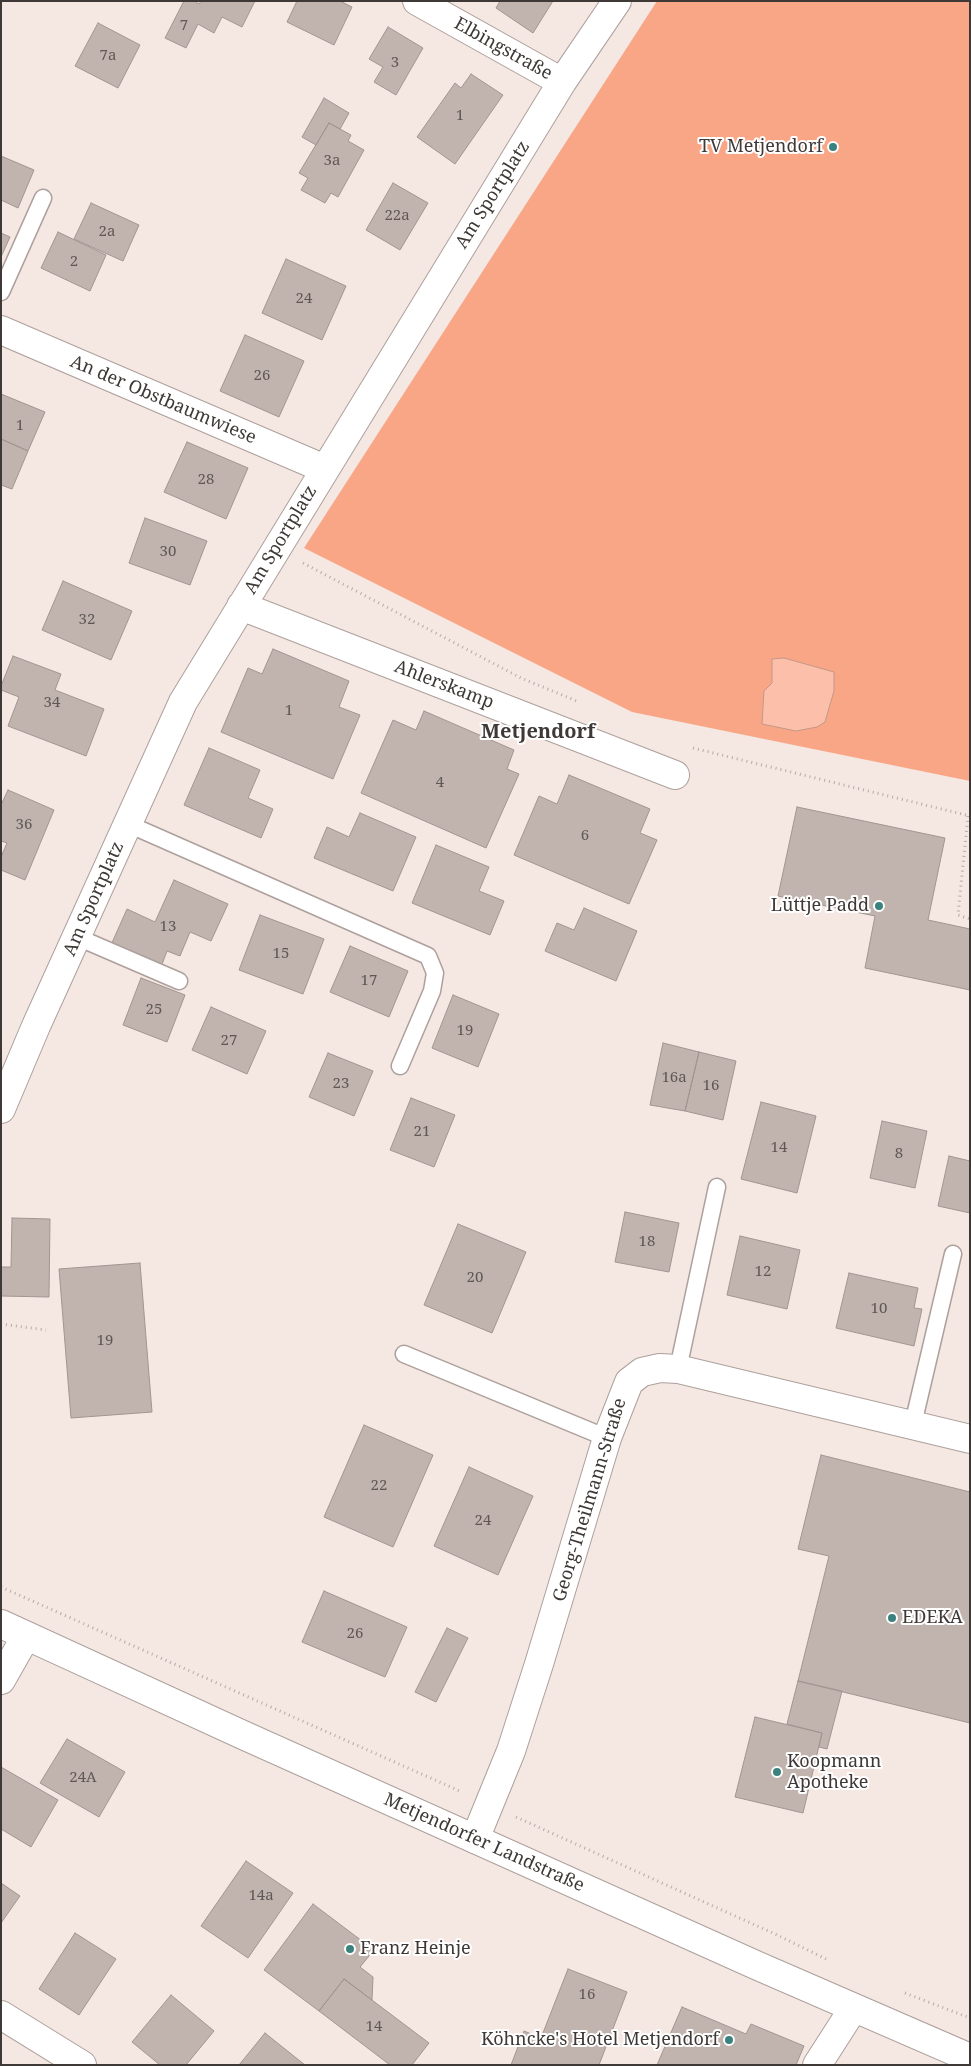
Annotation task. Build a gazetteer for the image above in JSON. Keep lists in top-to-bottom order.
{
  "streets": {
    "street": [
      "Elbingstraße",
      "Am Sportplatz",
      "An der Obstbaumwiese",
      "Ahlerskamp",
      "Georg-Theilmann-Straße",
      "Metjendorfer Landstraße"
    ]
  },
  "crossings": [
    ["Elbingstraße", "Am Sportplatz"],
    ["Am Sportplatz", "An der Obstbaumwiese"],
    ["Am Sportplatz", "Ahlerskamp"],
    ["Georg-Theilmann-Straße", "Metjendorfer Landstraße"]
  ],
  "districts": ["Metjendorf"],
  "places": [
    "TV Metjendorf",
    "Lüttje Padd",
    "EDEKA",
    "Koopmann Apotheke",
    "Franz Heinje",
    "Köhncke's Hotel Metjendorf"
  ],
  "house_numbers": [
    "7",
    "7a",
    "3",
    "1",
    "3a",
    "22a",
    "2a",
    "2",
    "24",
    "26",
    "1",
    "28",
    "30",
    "32",
    "34",
    "1",
    "4",
    "36",
    "6",
    "13",
    "15",
    "17",
    "25",
    "19",
    "27",
    "16a",
    "23",
    "16",
    "21",
    "14",
    "8",
    "18",
    "12",
    "20",
    "10",
    "19",
    "22",
    "24",
    "26",
    "24A",
    "14a",
    "16",
    "14"
  ]
}
